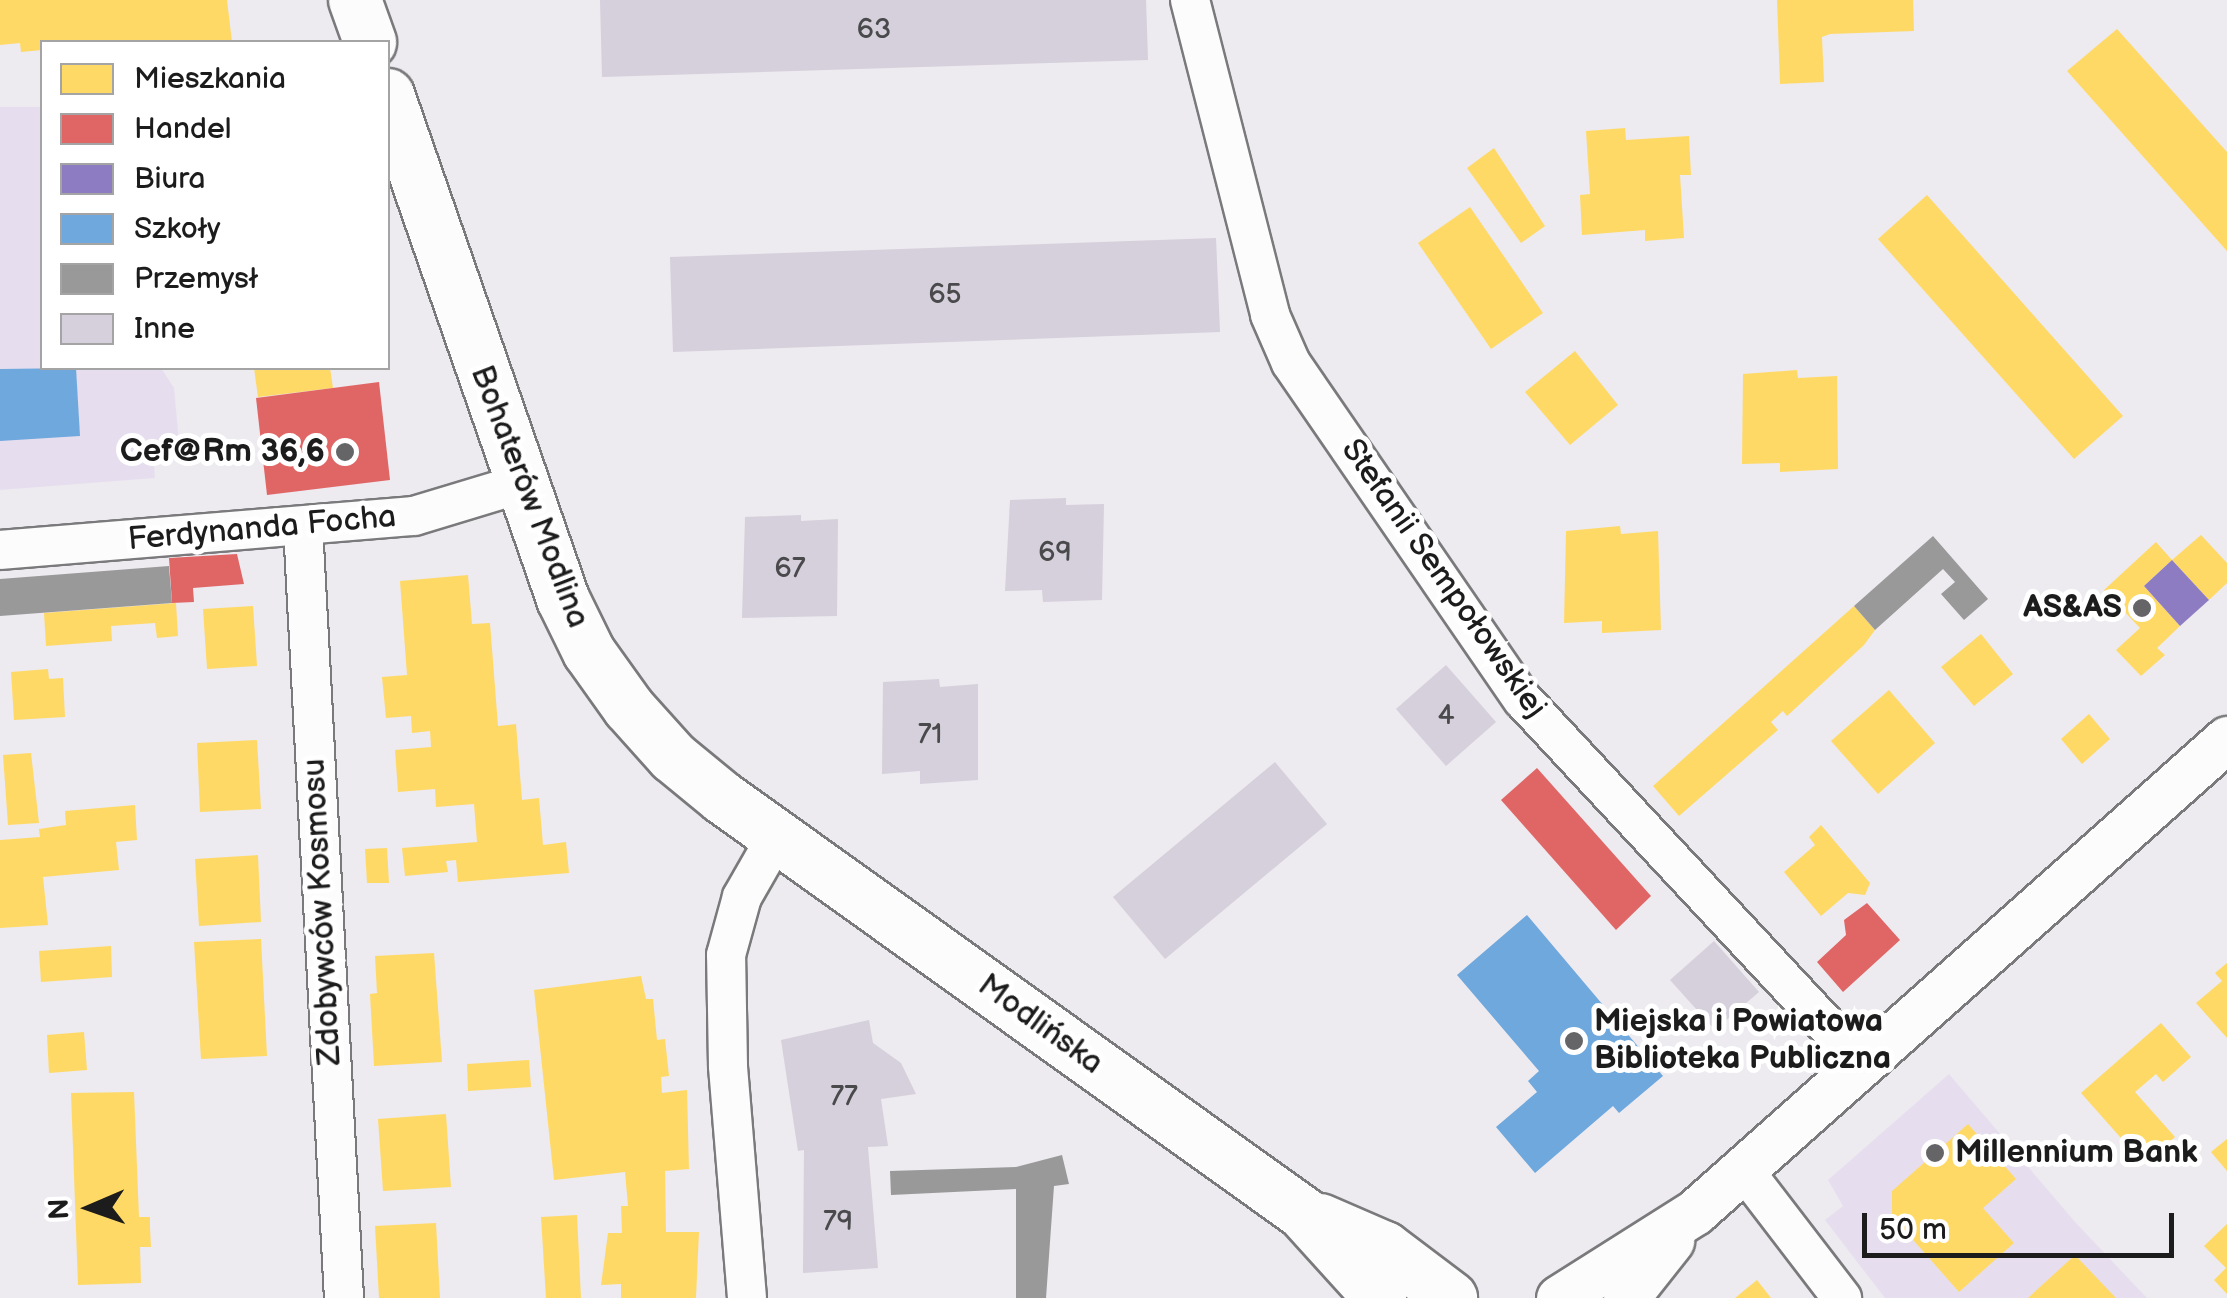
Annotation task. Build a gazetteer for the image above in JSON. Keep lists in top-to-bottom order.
{
  "streets": {
    "main road": ["Bohaterów Modlina", "Modlińska"],
    "street": ["Ferdynanda Focha", "Stefanii Sempołowskiej", "Zdobywców Kosmosu"]
  },
  "crossings": [
    ["Bohaterów Modlina", "Ferdynanda Focha"],
    ["Bohaterów Modlina", "Modlińska"],
    ["Ferdynanda Focha", "Zdobywców Kosmosu"]
  ],
  "places": [
    "Cef@Rm 36,6",
    "AS&AS",
    "Miejska i Powiatowa Biblioteka Publiczna",
    "Millennium Bank"
  ],
  "house_numbers": [
    "63",
    "65",
    "69",
    "67",
    "4",
    "71",
    "77",
    "79"
  ],
  "legend": [
    "Mieszkania",
    "Handel",
    "Biura",
    "Szkoły",
    "Przemysł",
    "Inne"
  ],
  "scale_bar": "50 m",
  "north": "left"
}
